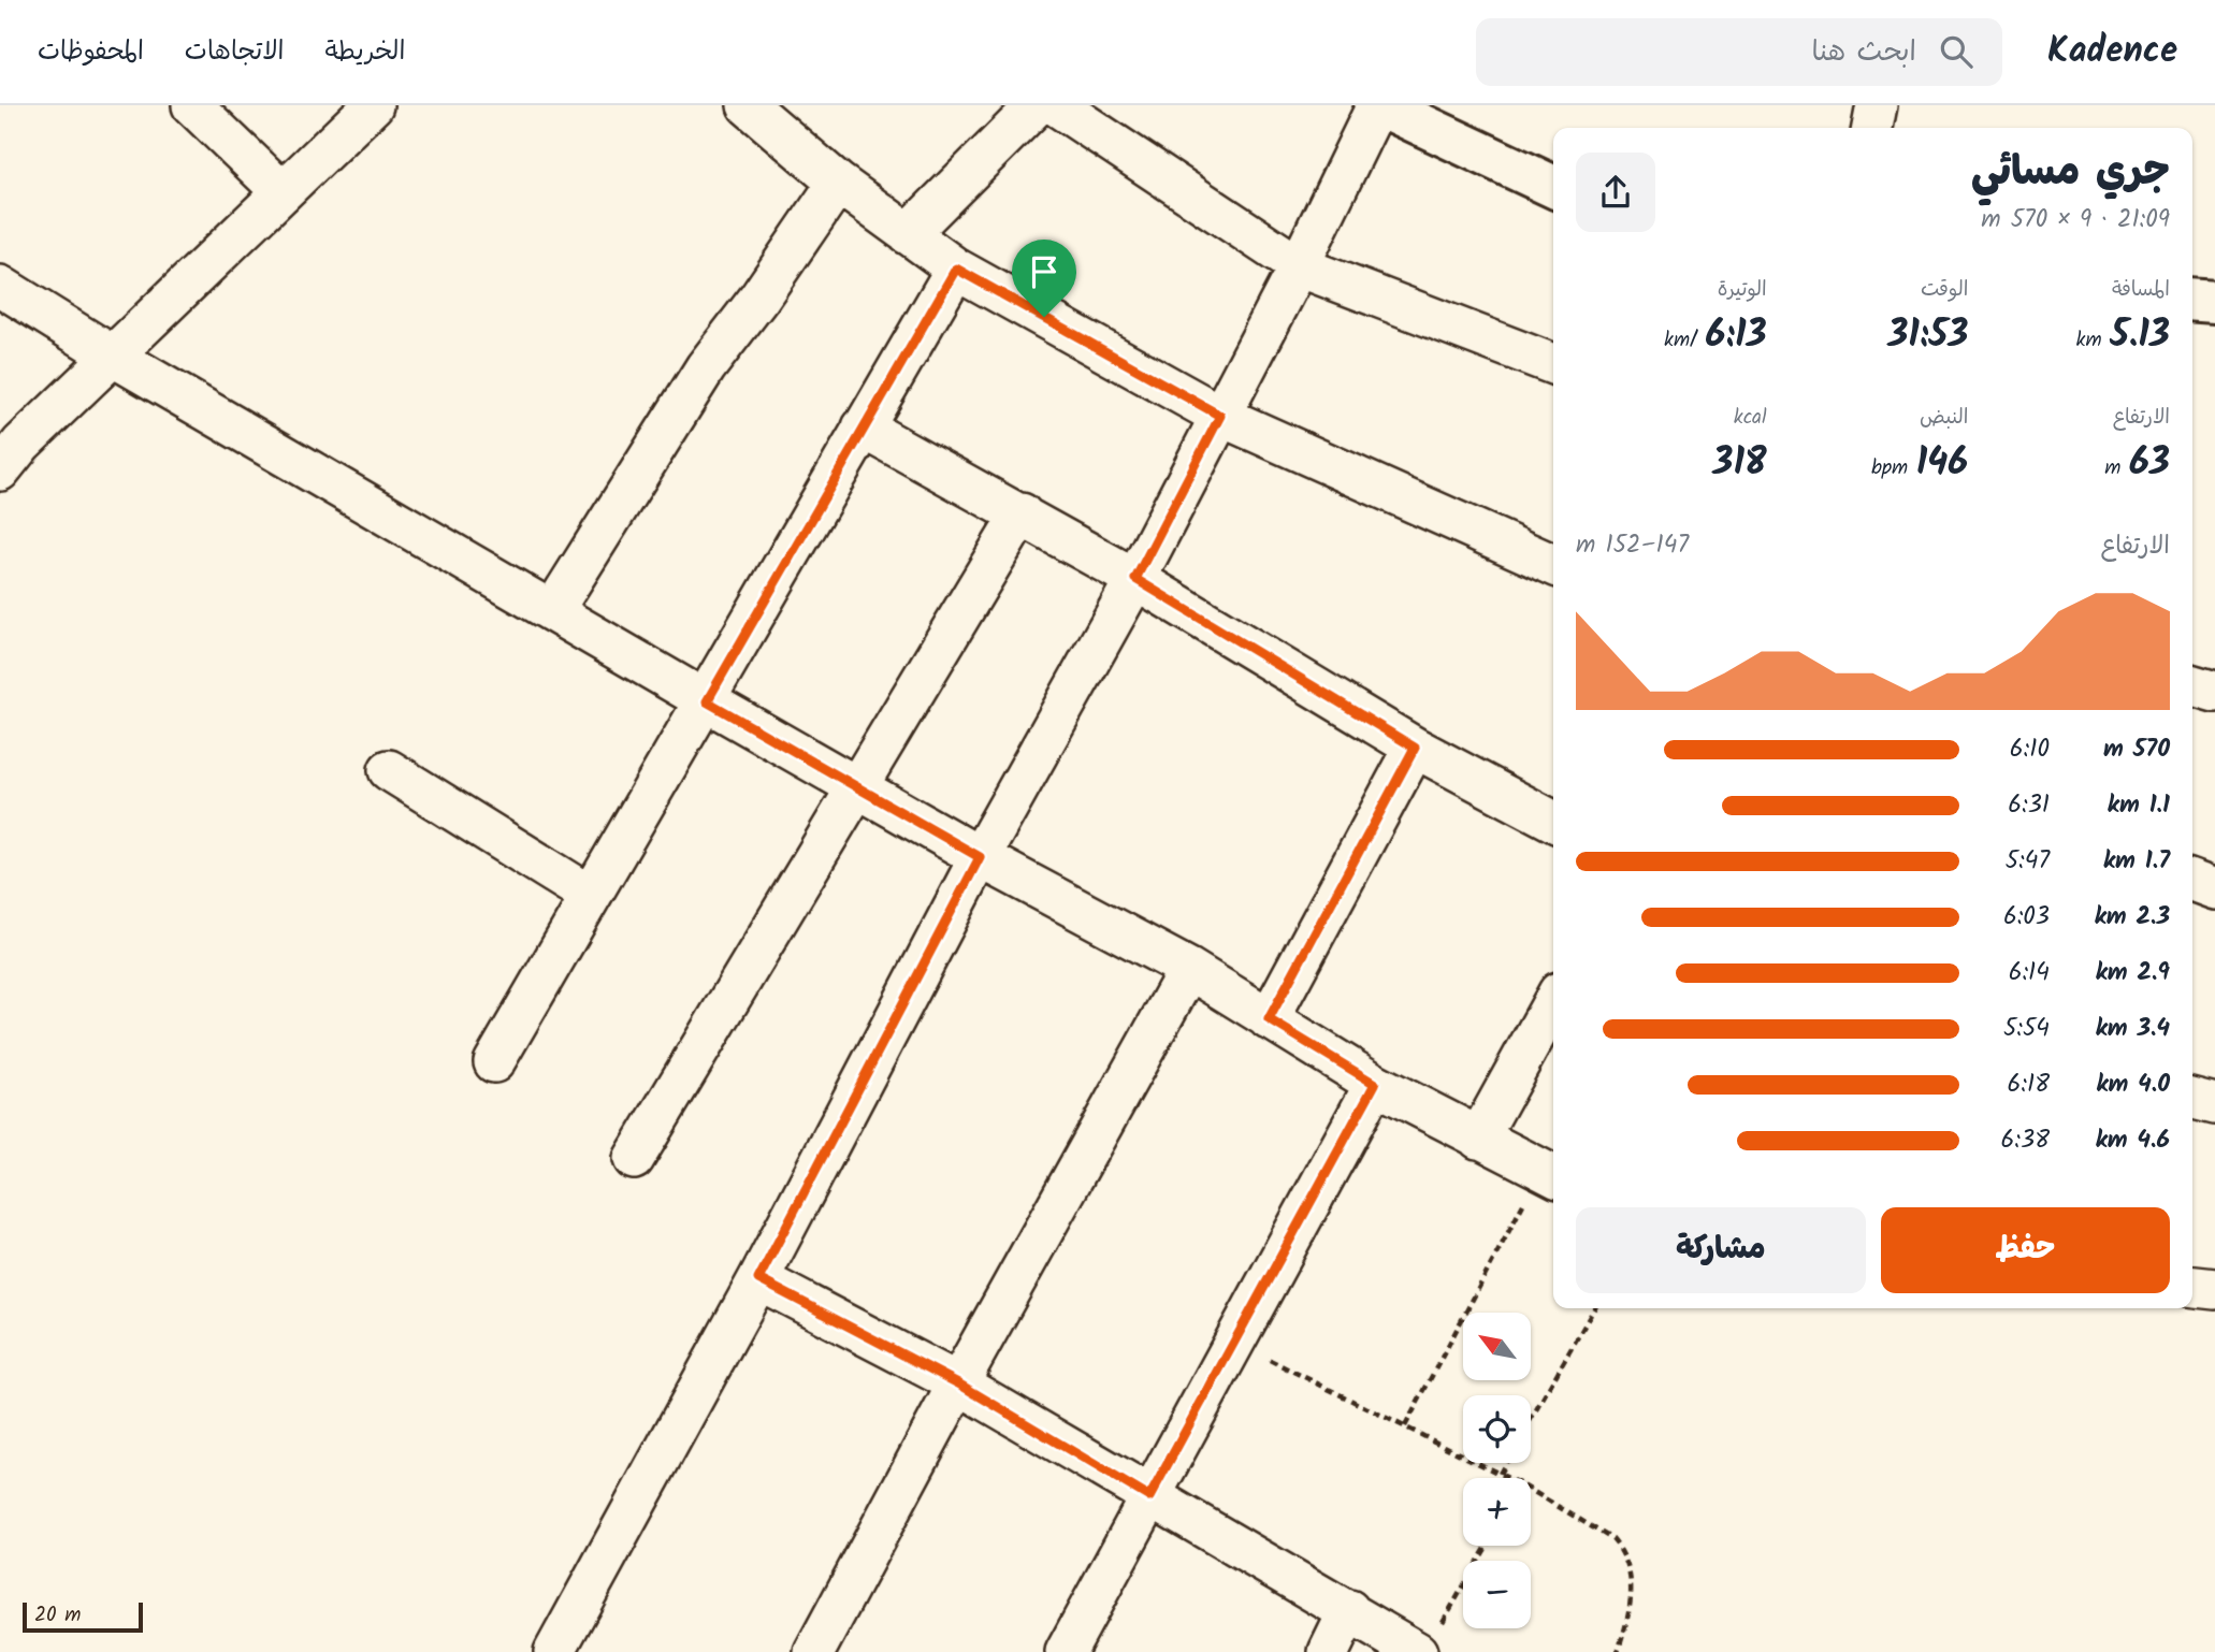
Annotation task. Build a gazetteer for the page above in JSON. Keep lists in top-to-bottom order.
{
  "scale_bar": "20 m",
  "north": "top left",
  "page": {
    "header": "Kadence",
    "search": "ابحث هنا",
    "nav": ["الخريطة", "الاتجاهات", "المحفوظات"],
    "heading": ["جري مسائي", "21:09 · 9 × 570 m"],
    "stats": [
      ["المسافة", "5.13 km"],
      ["الوقت", "31:53"],
      ["الوتيرة", "6:13 /km"],
      ["الارتفاع", "63 m"],
      ["النبض", "146 bpm"],
      ["kcal", "318"]
    ],
    "chart": ["الارتفاع", "147–152 m"],
    "list": [
      {
        "name": "570 m",
        "note": "6:10"
      },
      {
        "name": "1.1 km",
        "note": "6:31"
      },
      {
        "name": "1.7 km",
        "note": "5:47"
      },
      {
        "name": "2.3 km",
        "note": "6:03"
      },
      {
        "name": "2.9 km",
        "note": "6:14"
      },
      {
        "name": "3.4 km",
        "note": "5:54"
      },
      {
        "name": "4.0 km",
        "note": "6:18"
      },
      {
        "name": "4.6 km",
        "note": "6:38"
      }
    ],
    "buttons": ["حفظ", "مشاركة"],
    "map_buttons": ["+", "−"],
    "scale": "20 m"
  }
}
